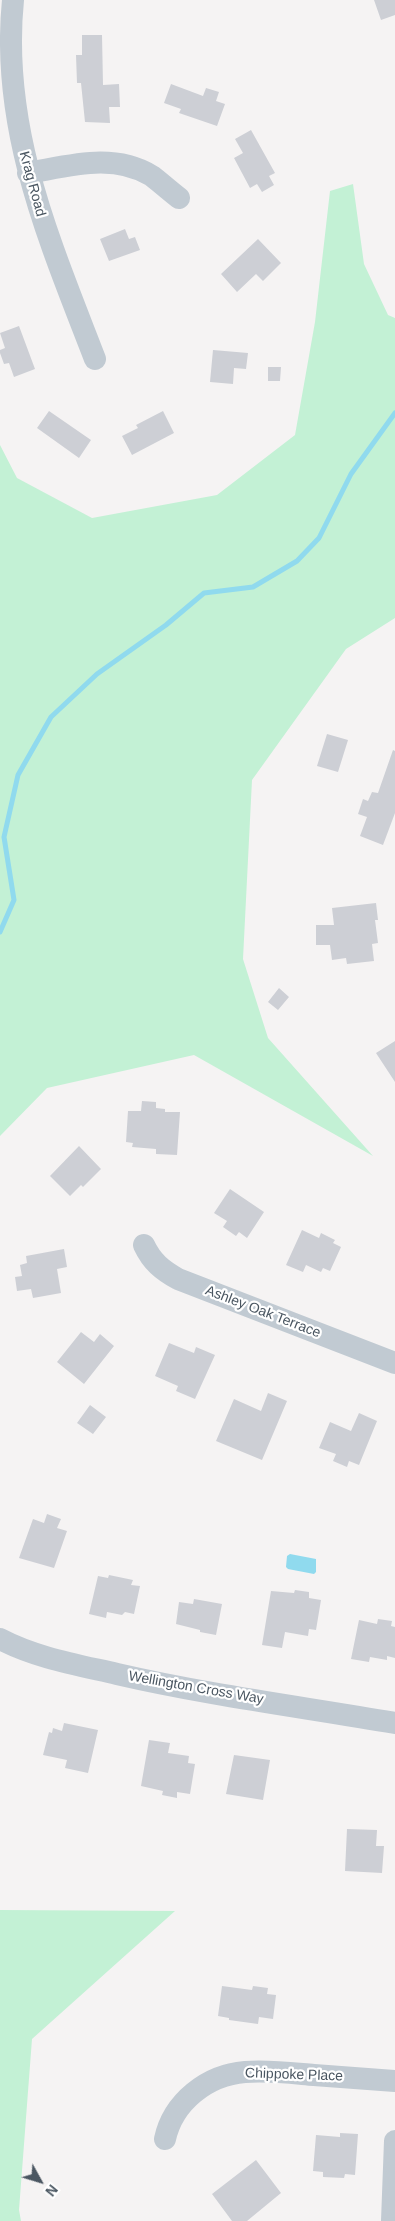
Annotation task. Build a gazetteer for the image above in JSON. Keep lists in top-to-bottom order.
{
  "streets": {
    "street": [
      "Krag Road",
      "Ashley Oak Terrace",
      "Wellington Cross Way",
      "Chippoke Place"
    ]
  },
  "north": "bottom right"
}
